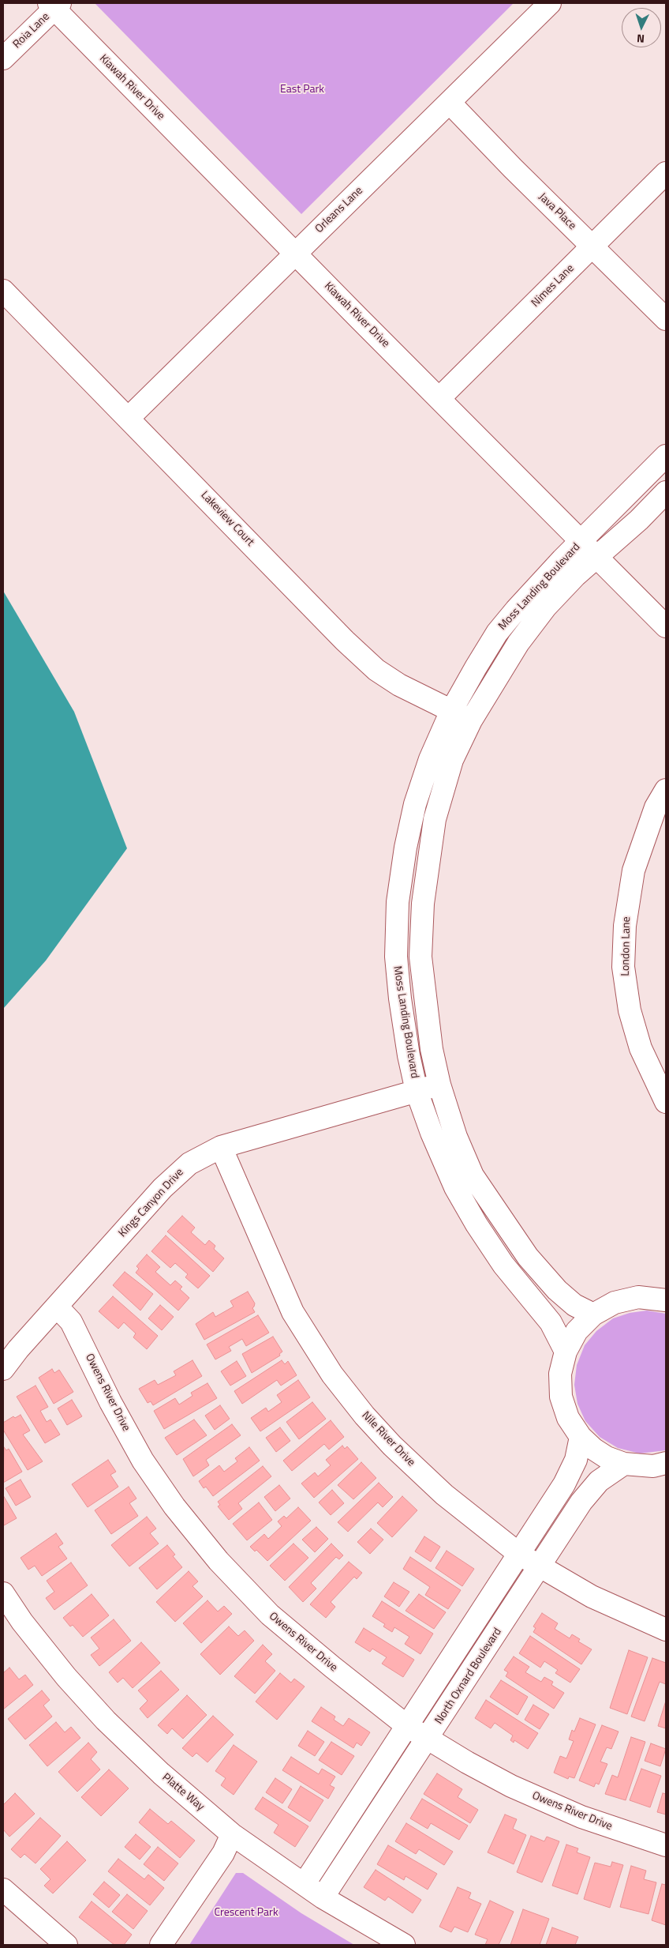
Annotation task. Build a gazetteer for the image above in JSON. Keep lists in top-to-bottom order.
{
  "streets": {
    "street": [
      "Roia Lane",
      "Kiawah River Drive",
      "Orleans Lane",
      "Java Place",
      "Nimes Lane",
      "Lakeview Court",
      "Moss Landing Boulevard",
      "London Lane",
      "Kings Canyon Drive",
      "Owens River Drive",
      "Nile River Drive",
      "North Oxnard Boulevard",
      "Platte Way"
    ]
  },
  "crossings": [
    ["Roia Lane", "Kiawah River Drive"],
    ["Kiawah River Drive", "Orleans Lane"],
    ["Kiawah River Drive", "Nimes Lane"],
    ["Kiawah River Drive", "Moss Landing Boulevard"],
    ["Orleans Lane", "Java Place"],
    ["Orleans Lane", "Lakeview Court"],
    ["Java Place", "Nimes Lane"],
    ["Lakeview Court", "Moss Landing Boulevard"],
    ["Moss Landing Boulevard", "Kings Canyon Drive"],
    ["Kings Canyon Drive", "Owens River Drive"],
    ["Kings Canyon Drive", "Nile River Drive"],
    ["Owens River Drive", "North Oxnard Boulevard"],
    ["Nile River Drive", "North Oxnard Boulevard"],
    ["North Oxnard Boulevard", "Platte Way"]
  ],
  "parks": ["East Park", "Crescent Park"],
  "north": "bottom"
}
